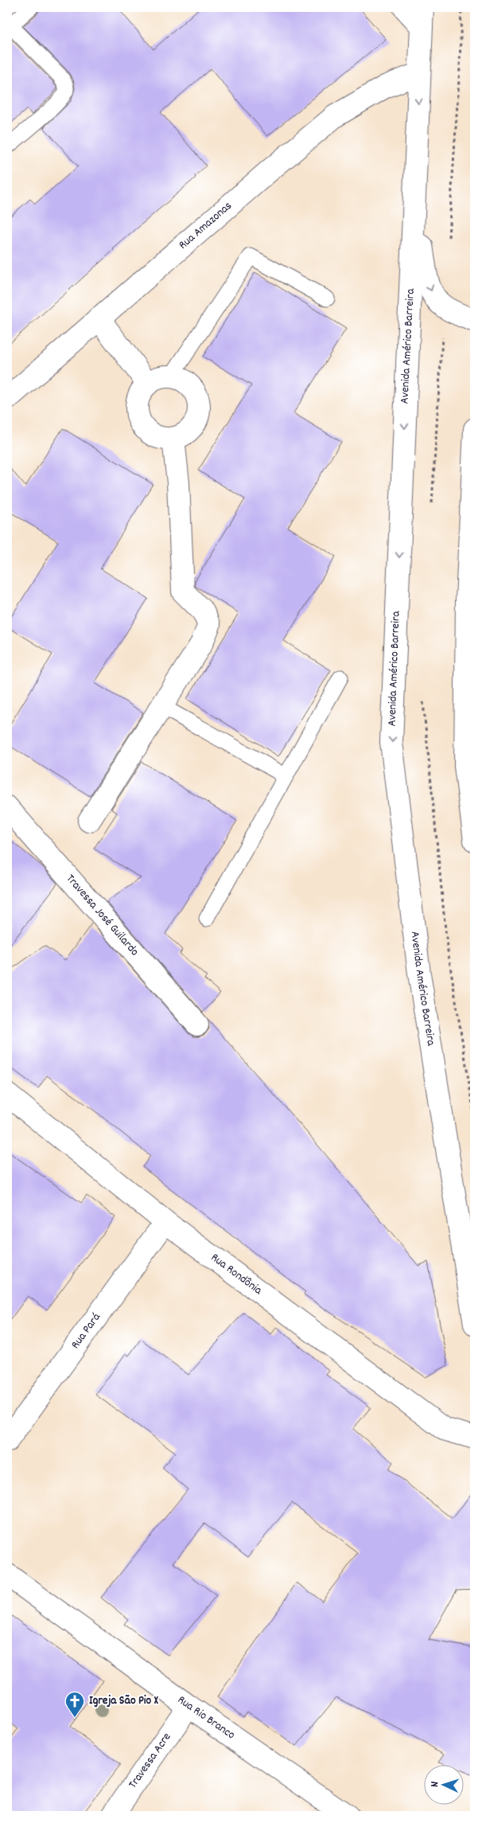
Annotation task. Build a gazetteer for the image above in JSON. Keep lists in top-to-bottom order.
{
  "streets": {
    "street": [
      "Rua Amazonas",
      "Avenida Américo Barreira",
      "Travessa José Guilardo",
      "Rua Rondônia",
      "Rua Pará",
      "Rua Rio Branco",
      "Travessa Acre"
    ]
  },
  "crossings": [
    ["Rua Amazonas", "Avenida Américo Barreira"],
    ["Rua Rondônia", "Rua Pará"],
    ["Rua Rio Branco", "Travessa Acre"]
  ],
  "places": {
    "church": ["Igreja São Pio X"]
  },
  "north": "left"
}
